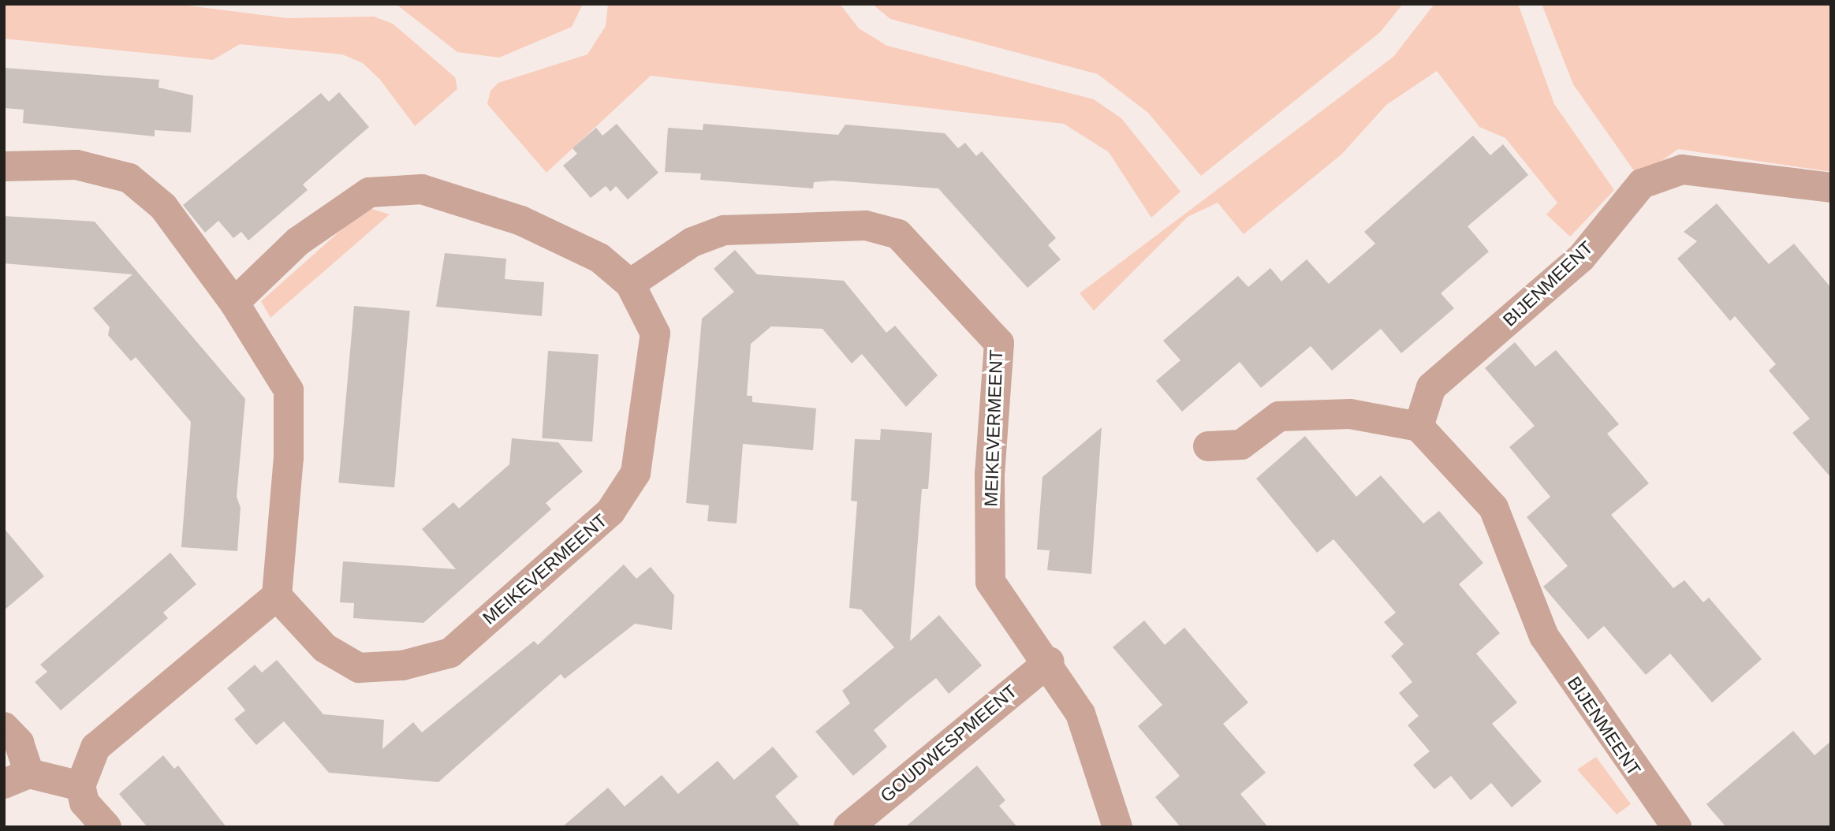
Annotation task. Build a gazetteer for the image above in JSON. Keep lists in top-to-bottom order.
{
  "streets": {
    "street": ["BIJENMEENT", "MEIKEVERMEENT", "GOUDWESPMEENT"]
  },
  "crossings": [
    ["MEIKEVERMEENT", "GOUDWESPMEENT"]
  ]
}
